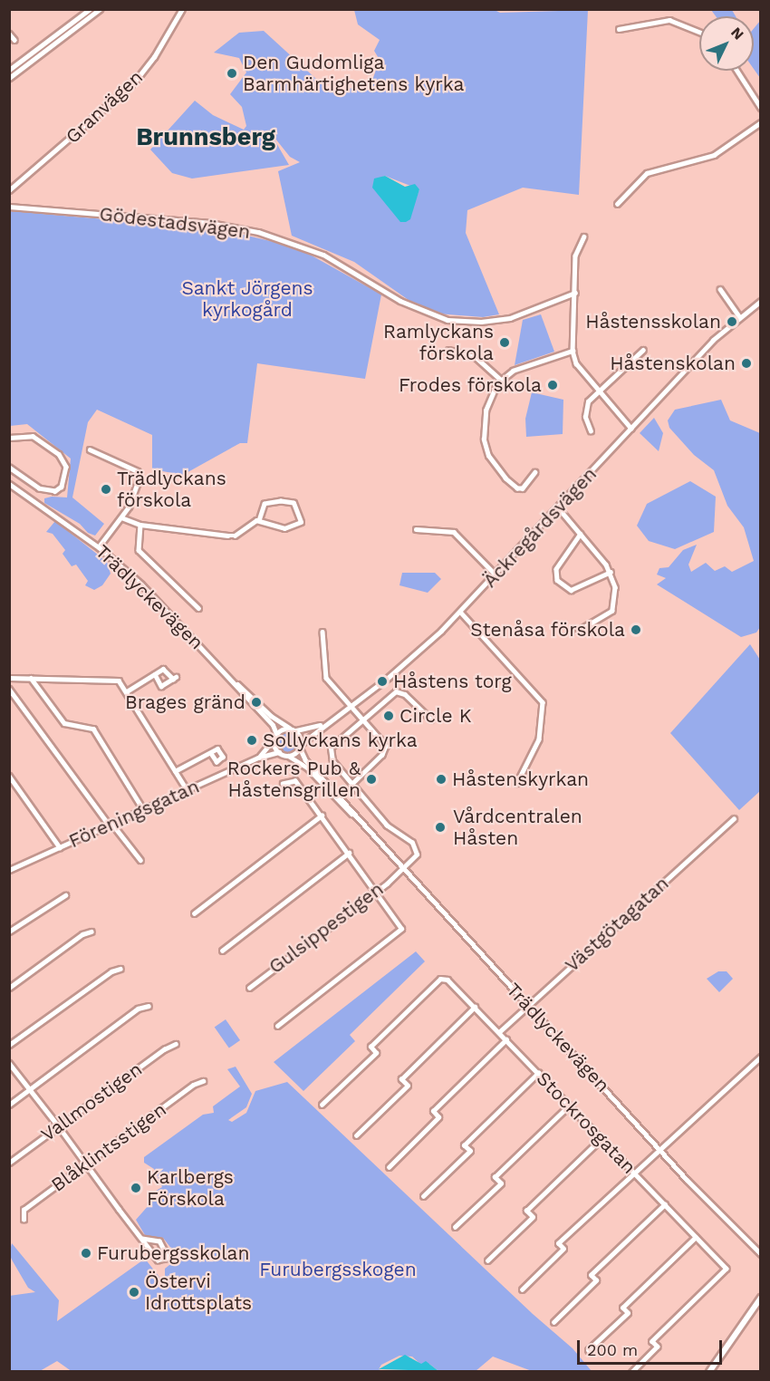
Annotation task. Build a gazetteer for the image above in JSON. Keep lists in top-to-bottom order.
{
  "streets": {
    "street": [
      "Granvägen",
      "Gödestadsvägen",
      "Äckregårdsvägen",
      "Trädlyckevägen",
      "Föreningsgatan",
      "Västgötagatan",
      "Gulsippestigen",
      "Vallmostigen",
      "Stockrosgatan",
      "Blåklintsstigen"
    ]
  },
  "crossings": [
    ["Äckregårdsvägen", "Trädlyckevägen"],
    ["Äckregårdsvägen", "Föreningsgatan"],
    ["Trädlyckevägen", "Föreningsgatan"],
    ["Trädlyckevägen", "Västgötagatan"],
    ["Trädlyckevägen", "Gulsippestigen"],
    ["Västgötagatan", "Stockrosgatan"]
  ],
  "districts": ["Brunnsberg"],
  "parks": ["Sankt Jörgens kyrkogård", "Furubergsskogen"],
  "places": [
    "Den Gudomliga Barmhärtighetens kyrka",
    "Håstensskolan",
    "Ramlyckans förskola",
    "Håstenskolan",
    "Frodes förskola",
    "Trädlyckans förskola",
    "Stenåsa förskola",
    "Håstens torg",
    "Brages gränd",
    "Circle K",
    "Sollyckans kyrka",
    "Rockers Pub & Håstensgrillen",
    "Håstenskyrkan",
    "Vårdcentralen Håsten",
    "Karlbergs Förskola",
    "Furubergsskolan",
    "Östervi Idrottsplats"
  ],
  "scale_bar": "200 m",
  "north": "top right"
}
